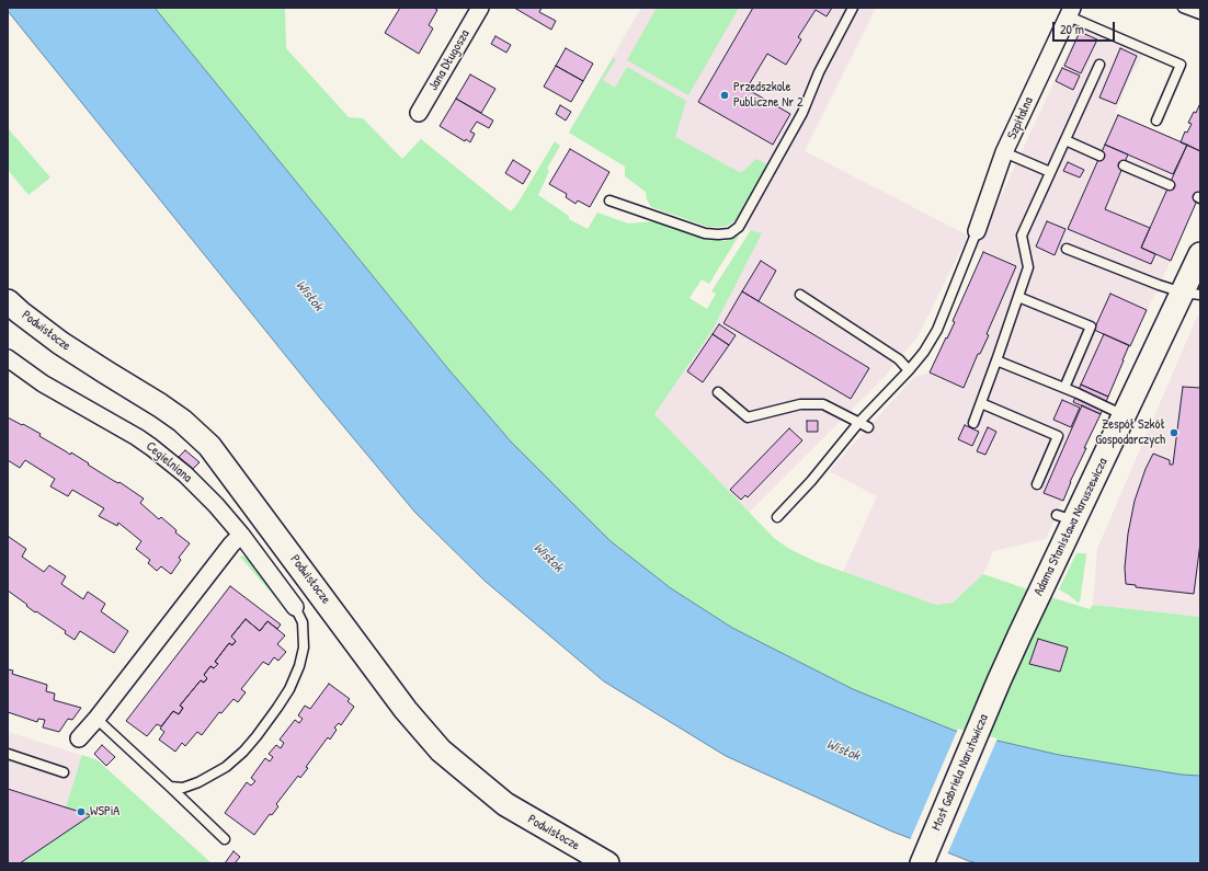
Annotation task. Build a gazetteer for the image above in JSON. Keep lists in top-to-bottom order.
{
  "streets": {
    "street": [
      "Jana Długosza",
      "Szpitalna",
      "Podwisłocze",
      "Cegielniana",
      "Adama Stanisława Naruszewicza",
      "Most Gabriela Narutowicza"
    ]
  },
  "crossings": [
    ["Adama Stanisława Naruszewicza", "Most Gabriela Narutowicza"]
  ],
  "water": ["Wisłok"],
  "places": ["Przedszkole Publiczne Nr 2", "Zespół Szkół Gospodarczych", "WSPiA"],
  "scale_bar": "20 m"
}
